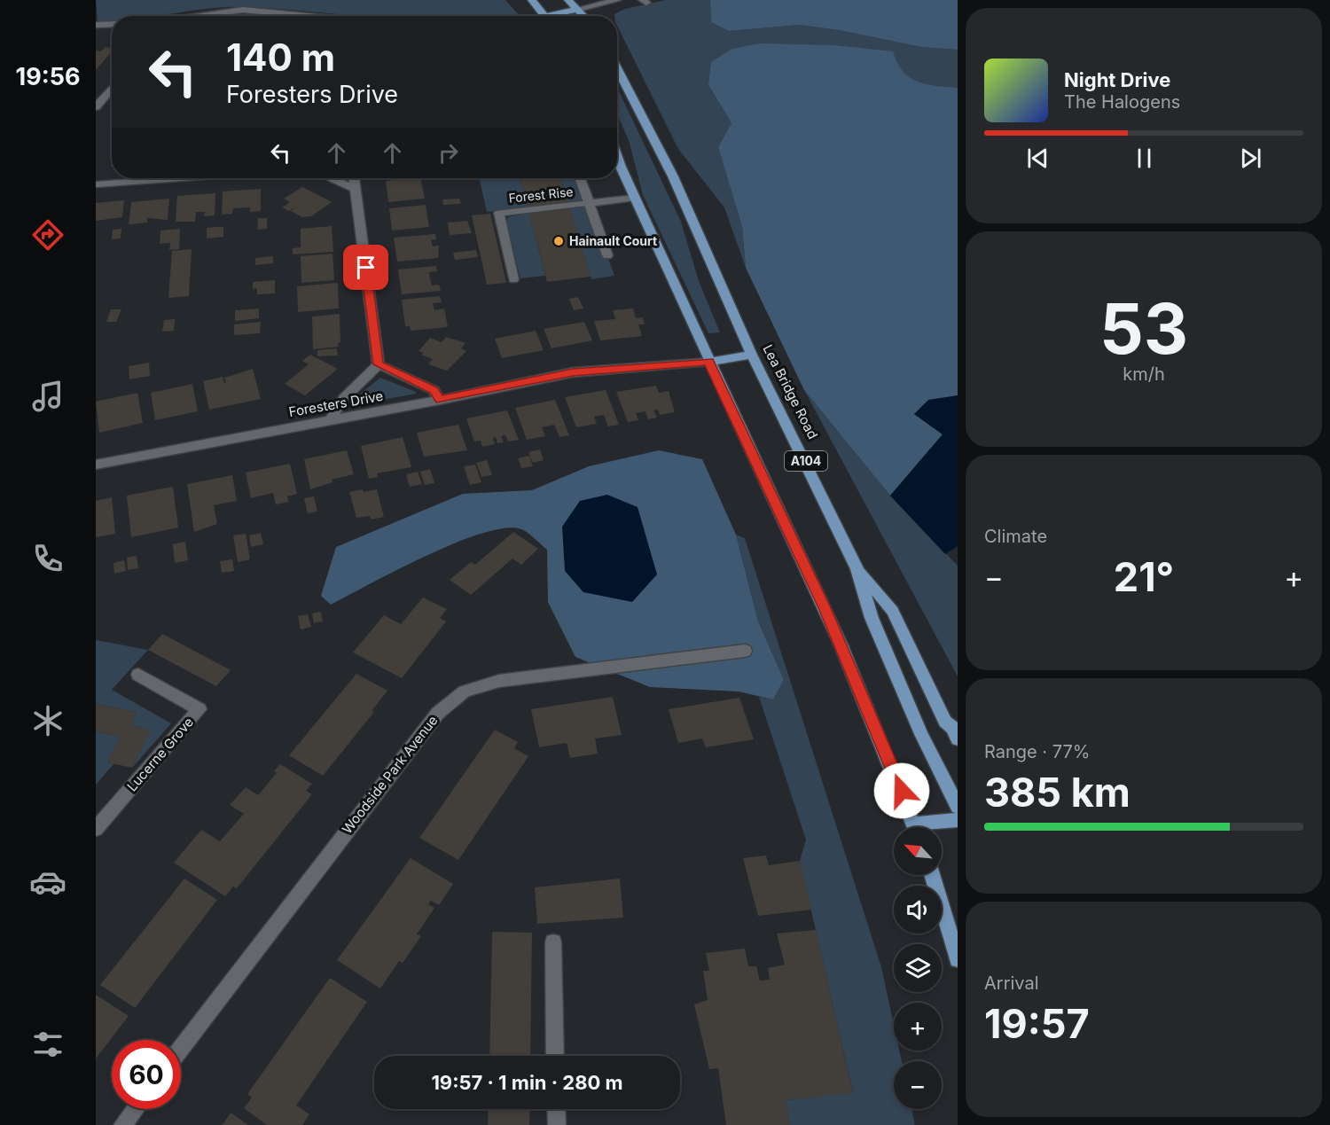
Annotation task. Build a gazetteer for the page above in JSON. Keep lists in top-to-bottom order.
{
  "streets": {
    "main road": ["Lea Bridge Road", "A104"],
    "street": [
      "Forest Rise",
      "Foresters Drive",
      "Lucerne Grove",
      "Woodside Park Avenue"
    ]
  },
  "crossings": [
    ["Lea Bridge Road", "A104"]
  ],
  "places": ["Hainault Court"],
  "north": "top left",
  "page": {
    "tabs": "19:56",
    "turn": ["140 m", "Foresters Drive"],
    "song": ["Night Drive", "The Halogens"],
    "tile": [
      ["53", "km/h"],
      "Climate",
      ["Range · 77%", "385 km"],
      ["Arrival", "19:57"]
    ],
    "heat": ["−", "21°", "+"],
    "map_buttons": ["+", "−"],
    "limit": "60",
    "trip": "19:57 · 1 min · 280 m"
  }
}
